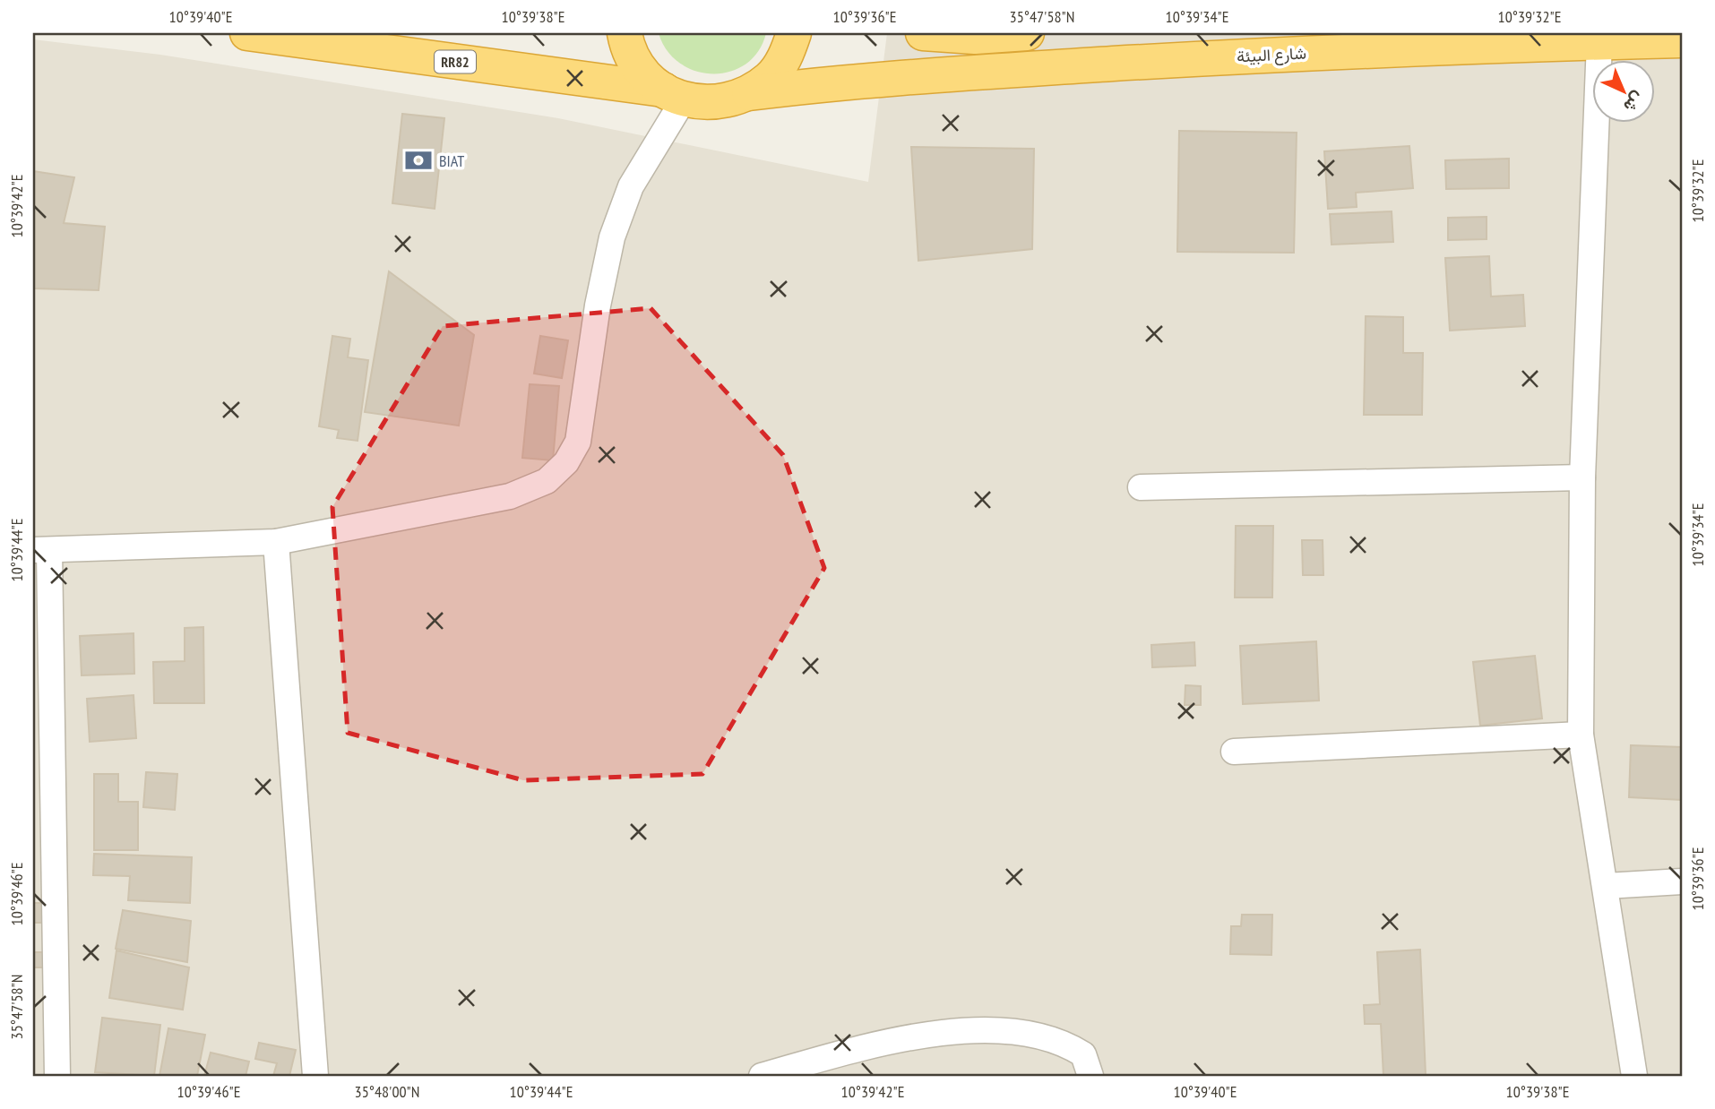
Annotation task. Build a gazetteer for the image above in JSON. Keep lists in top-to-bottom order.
{
  "streets": {
    "highway": ["شارع البيئة", "RR82"]
  },
  "crossings": [
    ["شارع البيئة", "RR82"]
  ],
  "places": {
    "bank": ["BIAT"]
  },
  "north": "bottom right",
  "coordinates": [
    "10°39'40\"E",
    "10°39'38\"E",
    "10°39'36\"E",
    "35°47'58\"N",
    "10°39'34\"E",
    "10°39'32\"E",
    "10°39'42\"E",
    "10°39'44\"E",
    "10°39'46\"E",
    "35°48'00\"N"
  ]
}
